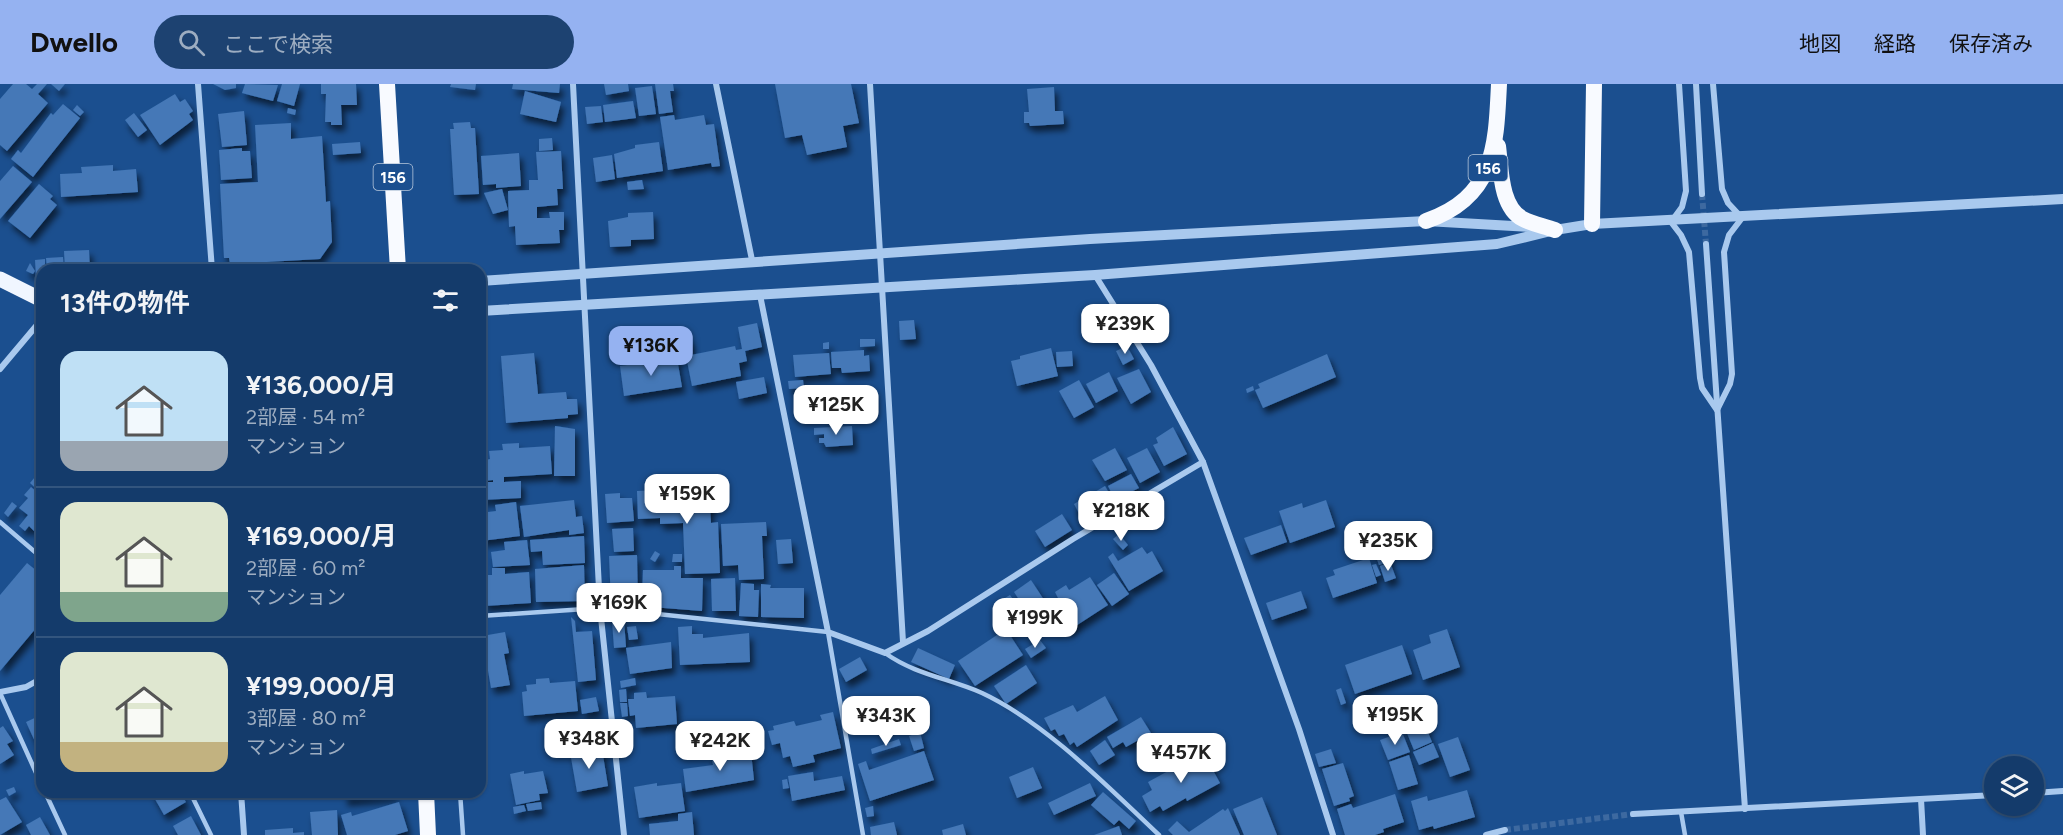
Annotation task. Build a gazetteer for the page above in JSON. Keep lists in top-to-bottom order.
{
  "streets": {
    "highway": ["156"]
  },
  "page": {
    "header": "Dwello",
    "search": "ここで検索",
    "nav": ["地図", "経路", "保存済み"],
    "heading": "13件の物件",
    "price": [
      "¥239K",
      "¥136K",
      "¥125K",
      "¥159K",
      "¥218K",
      "¥235K",
      "¥169K",
      "¥199K",
      "¥195K",
      "¥343K",
      "¥348K",
      "¥242K",
      "¥457K"
    ],
    "list": [
      {
        "name": "¥136,000/月",
        "note": "2部屋 · 54 m² · マンション"
      },
      {
        "name": "¥169,000/月",
        "note": "2部屋 · 60 m² · マンション"
      },
      {
        "name": "¥199,000/月",
        "note": "3部屋 · 80 m² · マンション"
      }
    ]
  }
}
